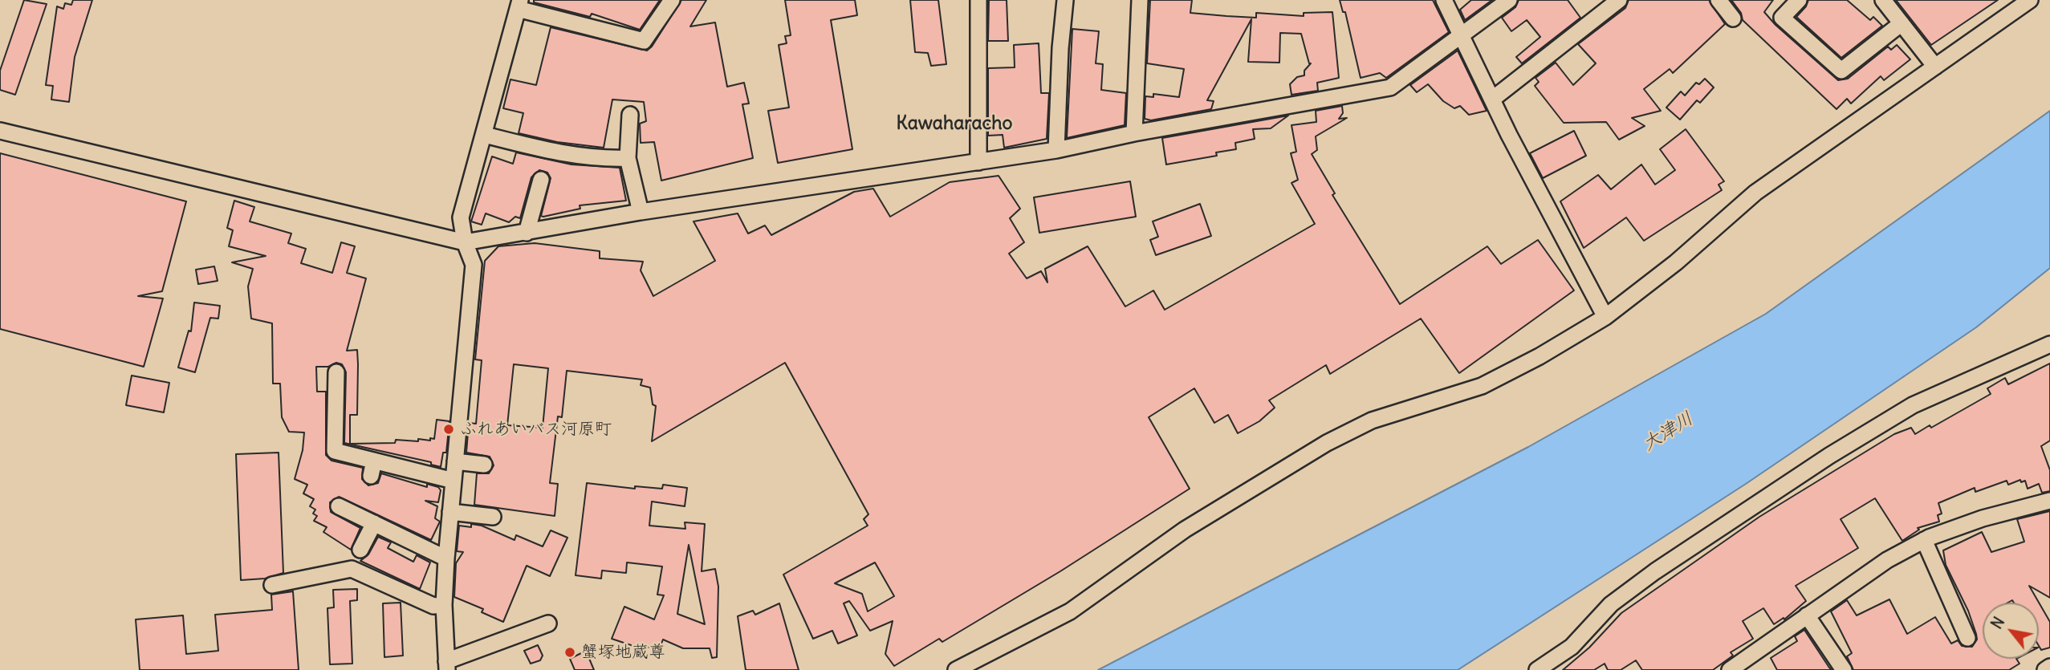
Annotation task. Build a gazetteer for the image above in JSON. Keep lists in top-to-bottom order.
{
  "districts": ["Kawaharacho"],
  "water": ["大津川"],
  "places": ["ふれあいバス河原町", "蟹塚地蔵尊"],
  "north": "top left"
}
